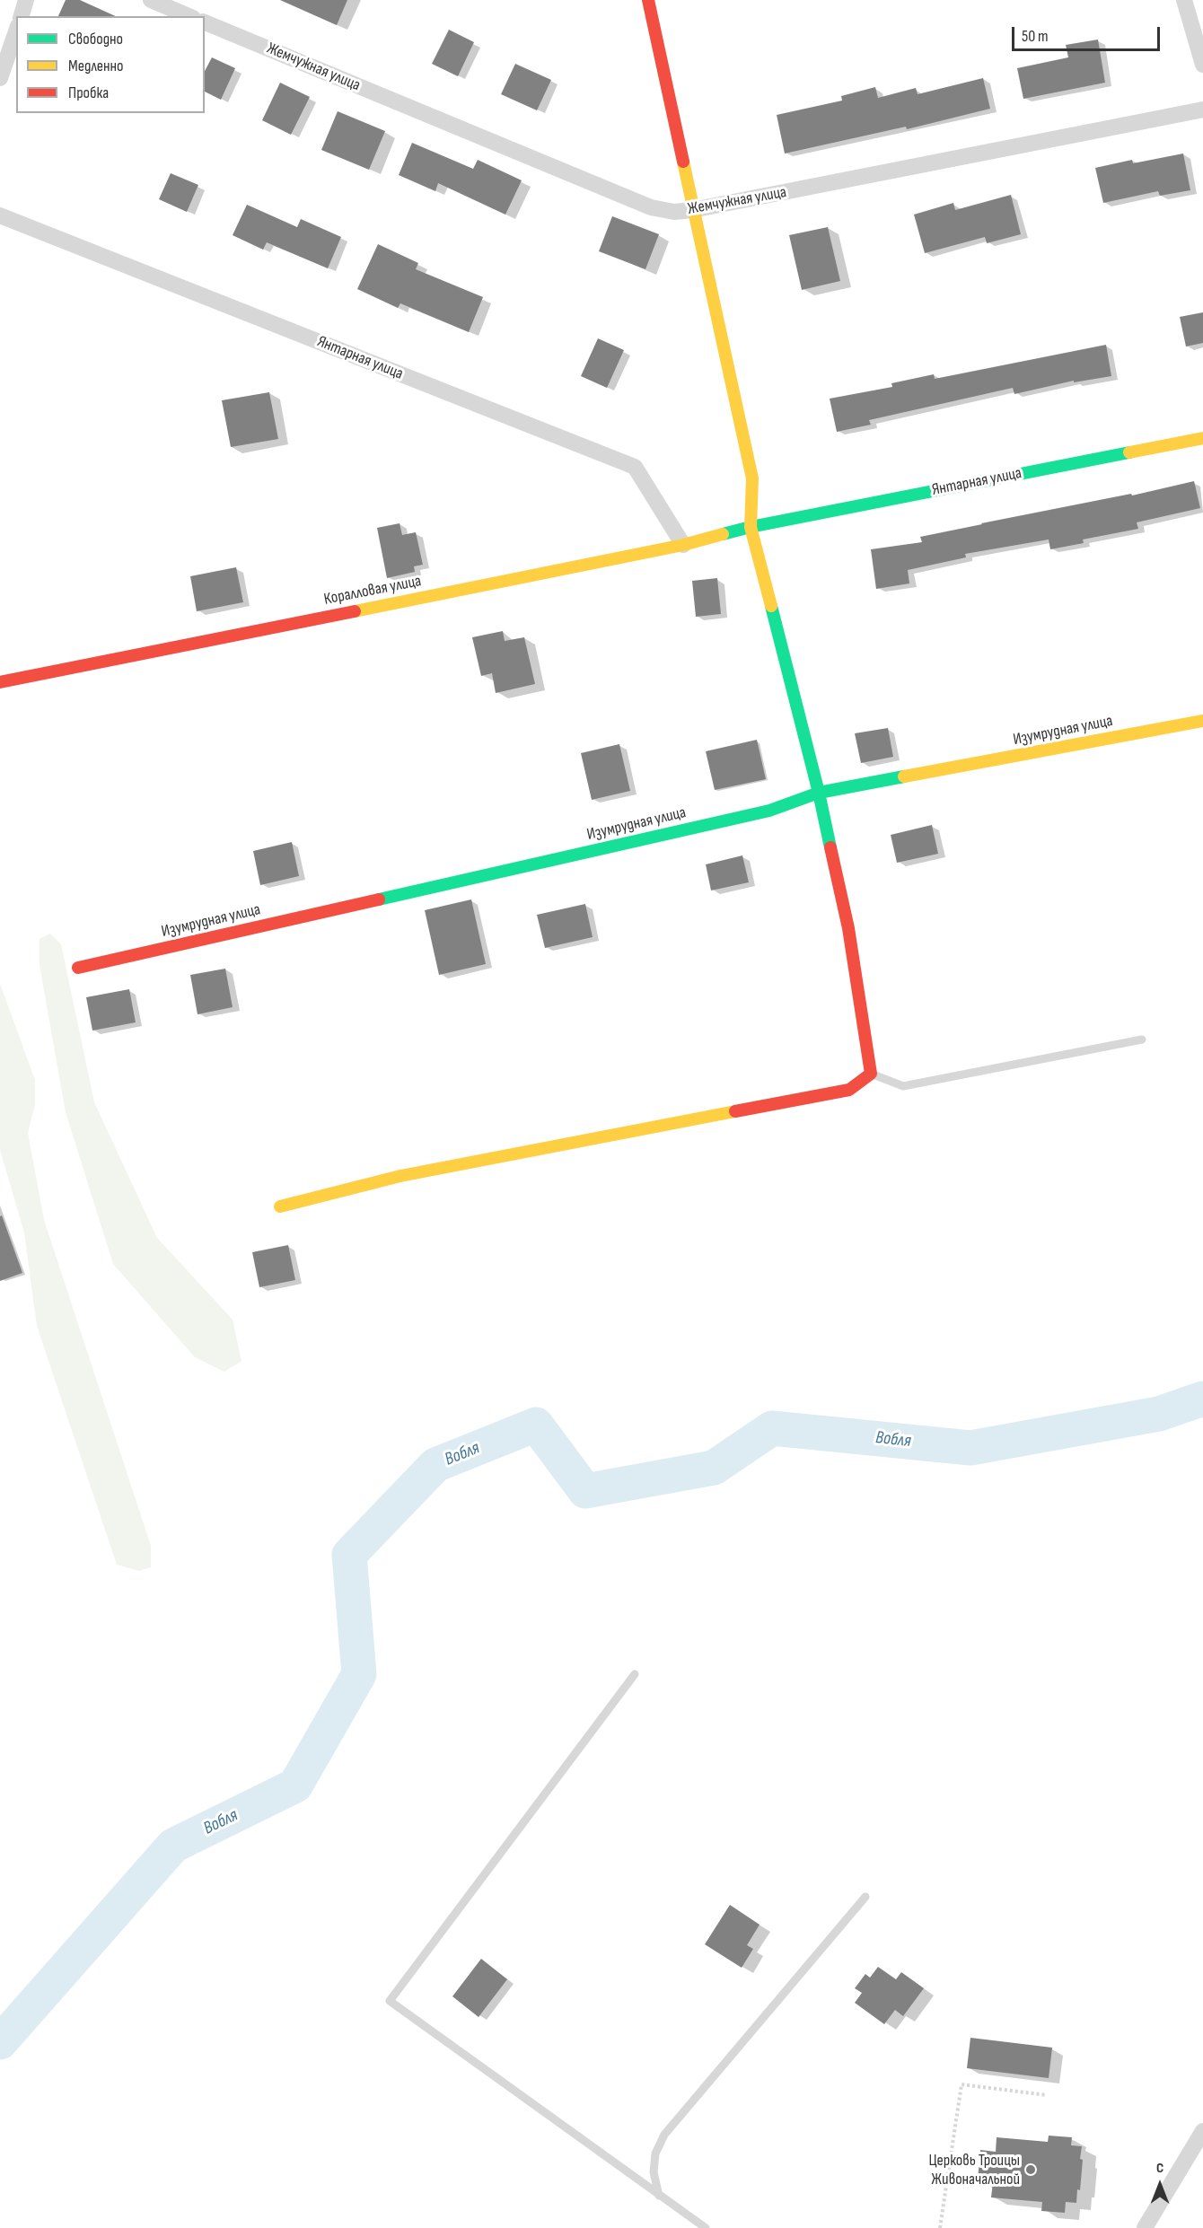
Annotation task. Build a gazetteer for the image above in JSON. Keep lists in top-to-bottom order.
{
  "streets": {
    "street": [
      "Жемчужная улица",
      "Янтарная улица",
      "Коралловая улица",
      "Изумрудная улица"
    ]
  },
  "crossings": [
    ["Янтарная улица", "Коралловая улица"]
  ],
  "water": ["Вобля"],
  "places": ["Церковь Троицы Живоначальной"],
  "legend": ["Свободно", "Медленно", "Пробка"],
  "scale_bar": "50 m",
  "north": "top"
}
